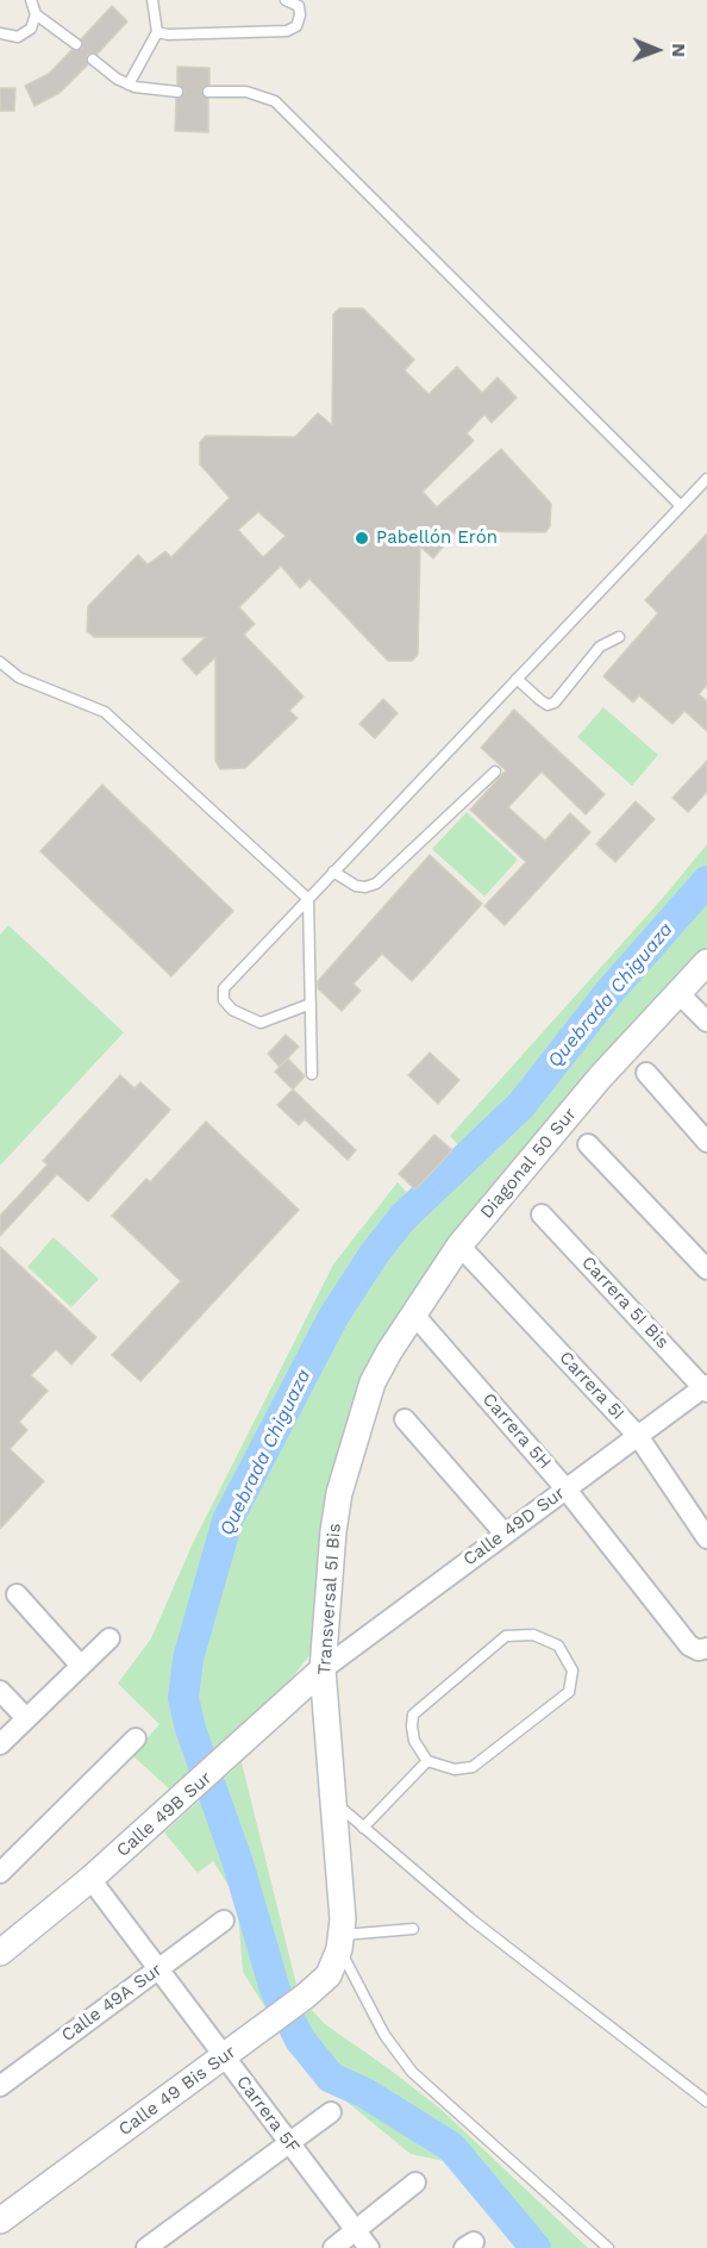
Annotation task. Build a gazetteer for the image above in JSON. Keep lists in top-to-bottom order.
{
  "streets": {
    "street": [
      "Diagonal 50 Sur",
      "Carrera 5I Bis",
      "Carrera 5I",
      "Carrera 5H",
      "Calle 49D Sur",
      "Transversal 5I Bis",
      "Calle 49B Sur",
      "Calle 49A Sur",
      "Calle 49 Bis Sur",
      "Carrera 5F"
    ]
  },
  "crossings": [
    ["Diagonal 50 Sur", "Carrera 5I"],
    ["Diagonal 50 Sur", "Carrera 5H"],
    ["Diagonal 50 Sur", "Transversal 5I Bis"],
    ["Carrera 5I Bis", "Calle 49D Sur"],
    ["Carrera 5I", "Calle 49D Sur"],
    ["Carrera 5H", "Calle 49D Sur"],
    ["Calle 49D Sur", "Transversal 5I Bis"],
    ["Calle 49D Sur", "Calle 49B Sur"],
    ["Transversal 5I Bis", "Calle 49B Sur"],
    ["Transversal 5I Bis", "Calle 49 Bis Sur"],
    ["Calle 49B Sur", "Carrera 5F"],
    ["Calle 49A Sur", "Carrera 5F"],
    ["Calle 49 Bis Sur", "Carrera 5F"]
  ],
  "water": ["Quebrada Chiguaza"],
  "places": ["Pabellón Erón"],
  "north": "right"
}
